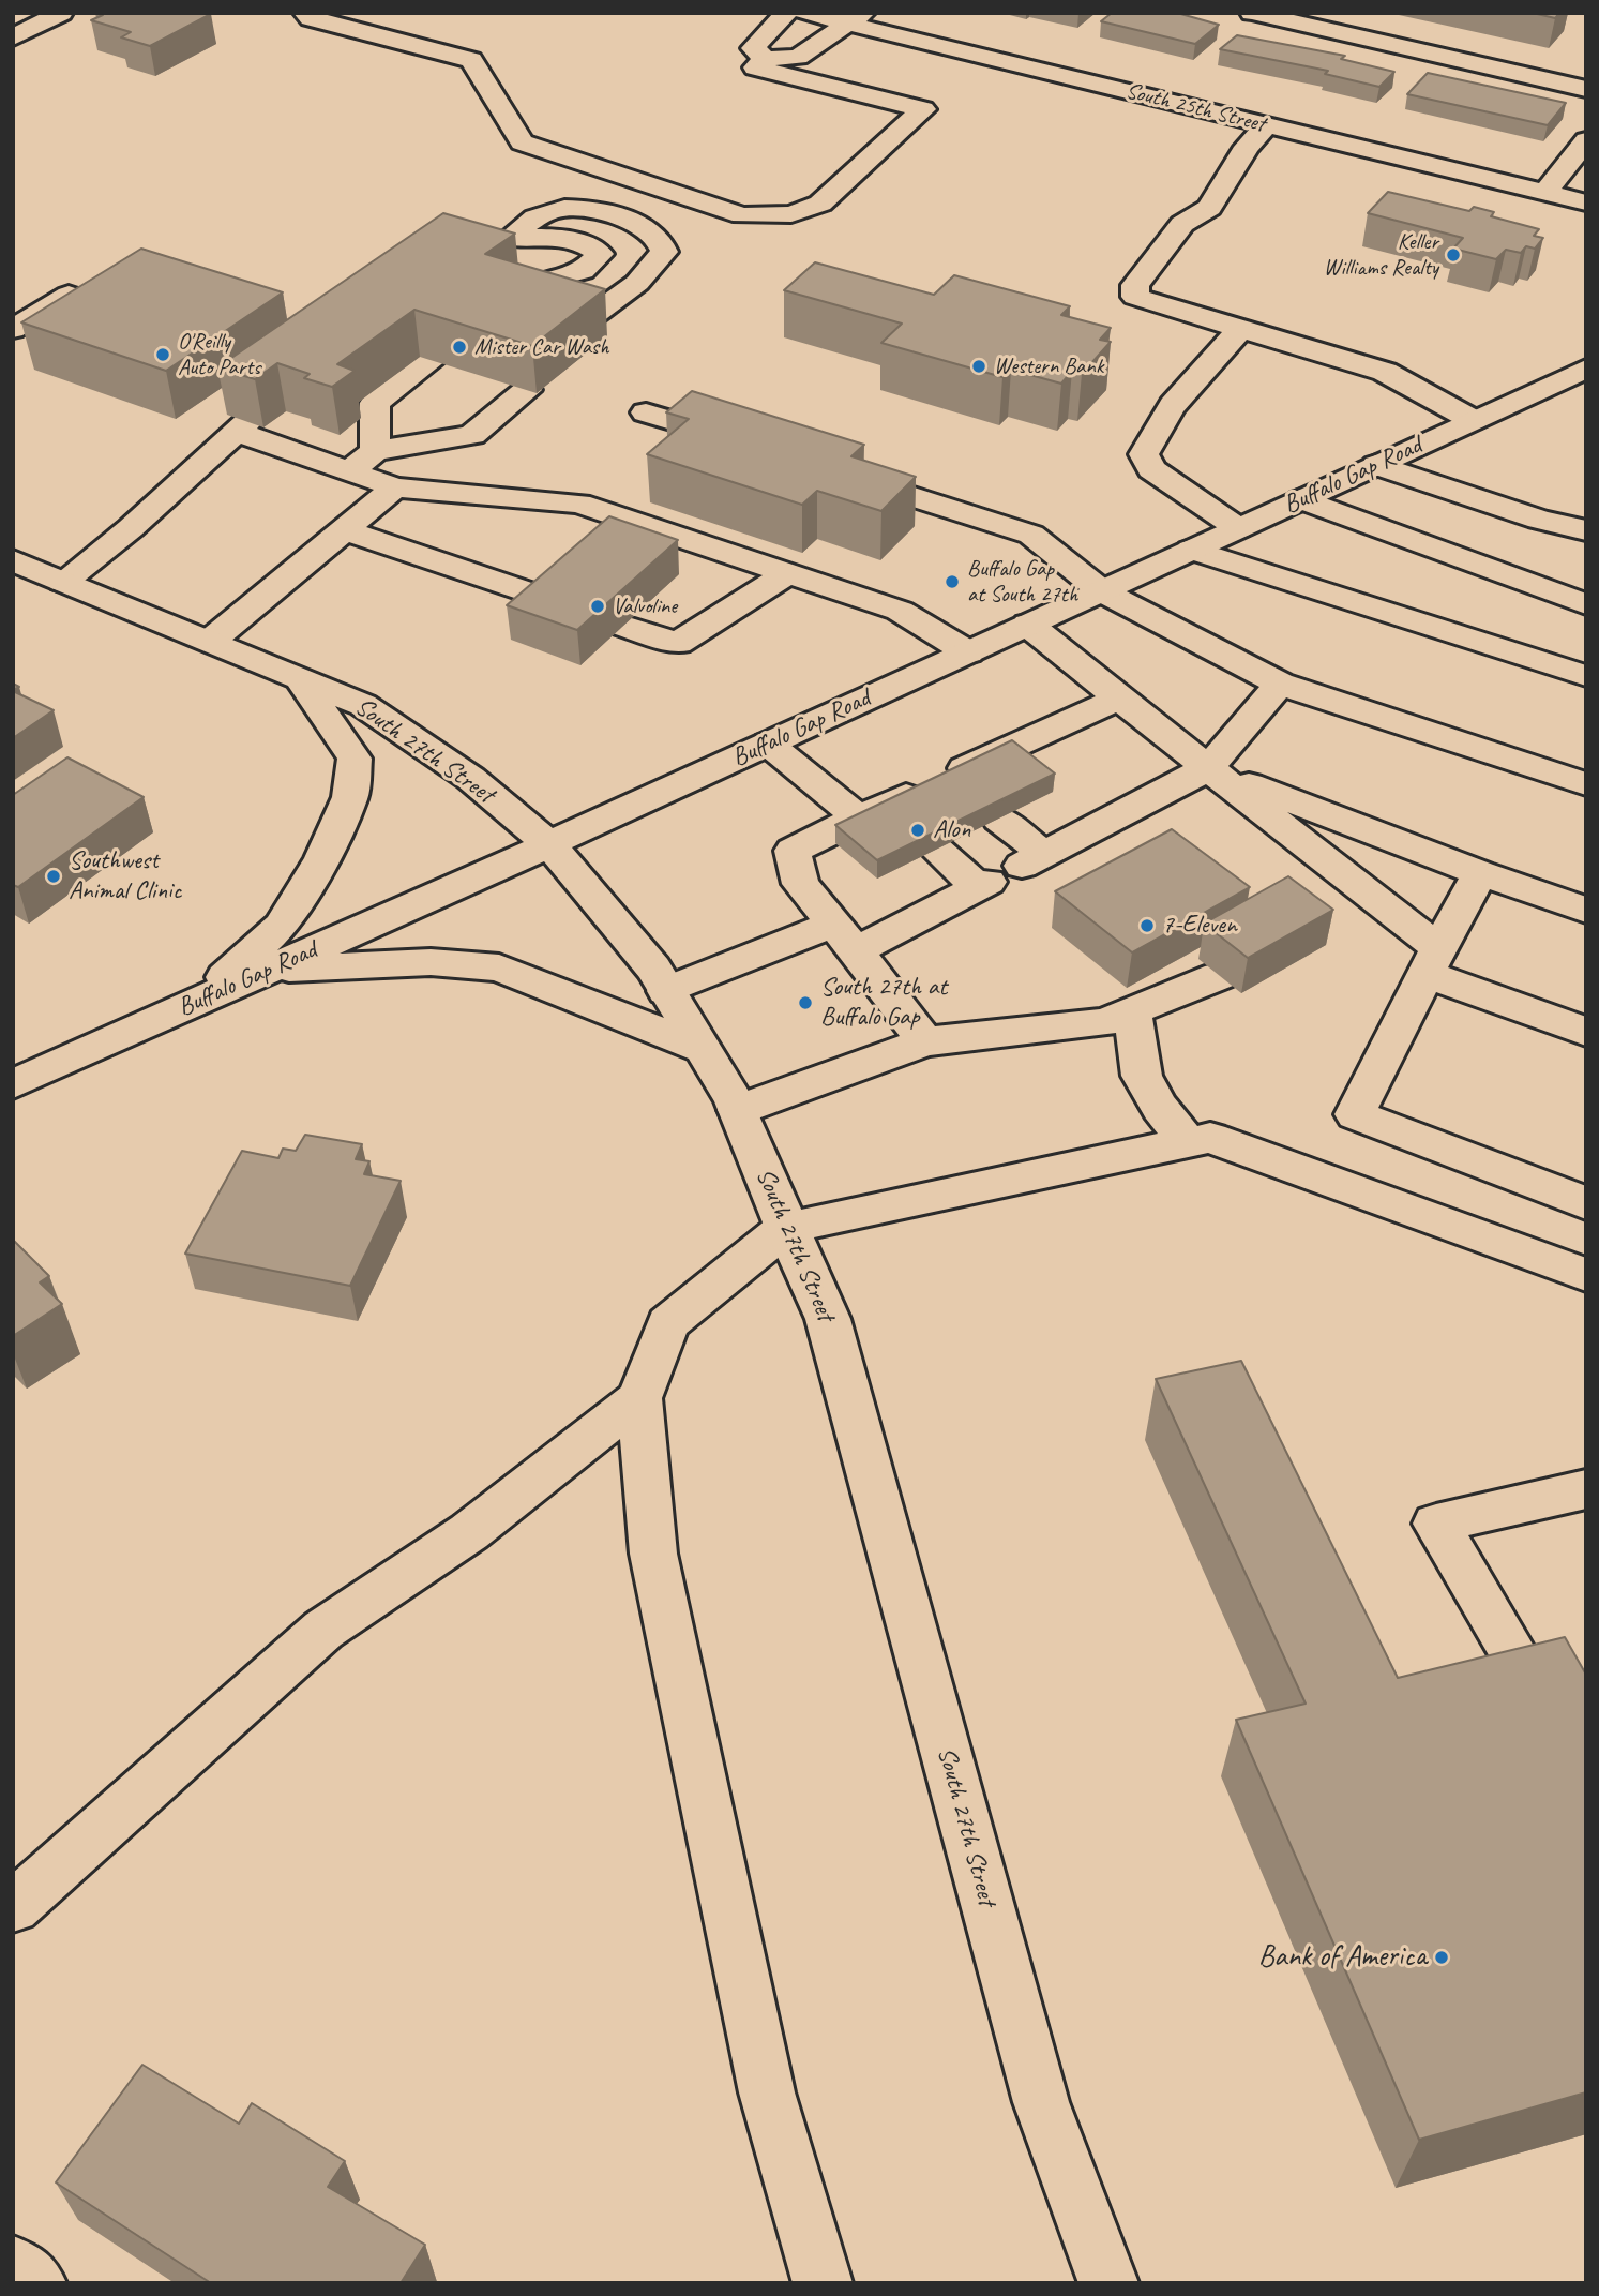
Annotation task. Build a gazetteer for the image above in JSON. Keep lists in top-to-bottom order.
{
  "streets": {
    "main road": ["South 25th Street", "Buffalo Gap Road", "South 27th Street"]
  },
  "crossings": [
    ["Buffalo Gap Road", "South 27th Street"]
  ],
  "places": [
    "Keller Williams Realty",
    "Mister Car Wash",
    "O'Reilly Auto Parts",
    "Western Bank",
    "Buffalo Gap at South 27th",
    "Valvoline",
    "Alon",
    "Southwest Animal Clinic",
    "7-Eleven",
    "South 27th at Buffalo Gap",
    "Bank of America"
  ]
}
